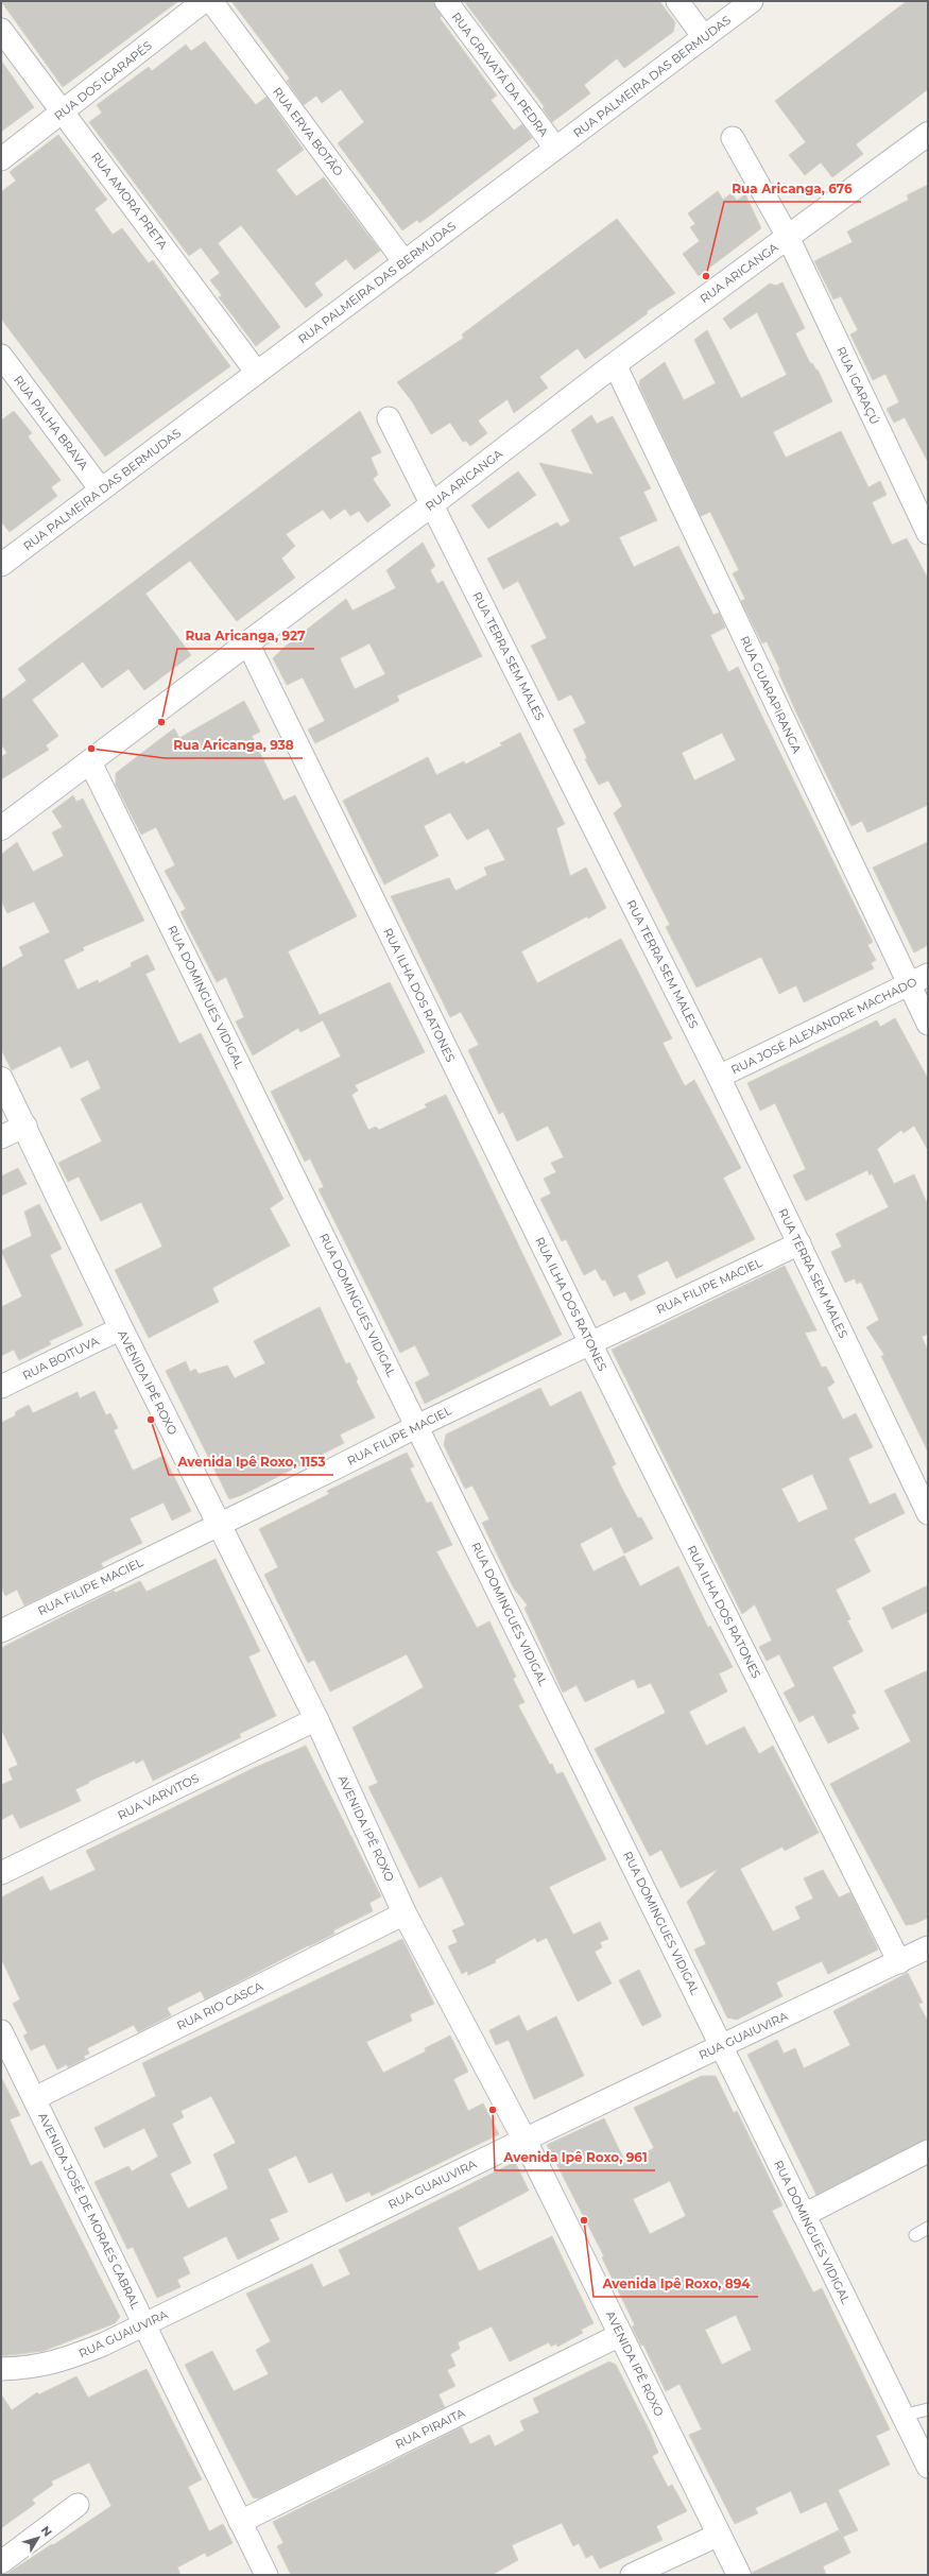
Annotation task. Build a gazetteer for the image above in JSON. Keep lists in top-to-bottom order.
{
  "streets": {
    "street": [
      "RUA GRAVATÁ DA PEDRA",
      "RUA PALMEIRA DAS BERMUDAS",
      "RUA DOS IGARAPÉS",
      "RUA ERVA BOTÃO",
      "RUA AMORA PRETA",
      "RUA ARICANGA",
      "RUA IGARAÇÚ",
      "RUA PALHA BRAVA",
      "RUA TERRA SEM MALES",
      "RUA GUARAPIRANGA",
      "RUA ILHA DOS RATONES",
      "RUA DOMINGUES VIDIGAL",
      "RUA JOSÉ ALEXANDRE MACHADO",
      "RUA FILIPE MACIEL",
      "RUA BOITUVA",
      "AVENIDA IPÊ ROXO",
      "RUA VARVITOS",
      "RUA RIO CASCA",
      "RUA GUAIUVIRA",
      "AVENIDA JOSÉ DE MORAES CABRAL",
      "RUA PIRAITA"
    ]
  },
  "crossings": [
    ["RUA GRAVATÁ DA PEDRA", "RUA PALMEIRA DAS BERMUDAS"],
    ["RUA PALMEIRA DAS BERMUDAS", "RUA ERVA BOTÃO"],
    ["RUA PALMEIRA DAS BERMUDAS", "RUA AMORA PRETA"],
    ["RUA PALMEIRA DAS BERMUDAS", "RUA PALHA BRAVA"],
    ["RUA DOS IGARAPÉS", "RUA AMORA PRETA"],
    ["RUA ARICANGA", "RUA IGARAÇÚ"],
    ["RUA ARICANGA", "RUA TERRA SEM MALES"],
    ["RUA ARICANGA", "RUA GUARAPIRANGA"],
    ["RUA ARICANGA", "RUA ILHA DOS RATONES"],
    ["RUA ARICANGA", "RUA DOMINGUES VIDIGAL"],
    ["RUA TERRA SEM MALES", "RUA JOSÉ ALEXANDRE MACHADO"],
    ["RUA TERRA SEM MALES", "RUA FILIPE MACIEL"],
    ["RUA GUARAPIRANGA", "RUA JOSÉ ALEXANDRE MACHADO"],
    ["RUA ILHA DOS RATONES", "RUA FILIPE MACIEL"],
    ["RUA ILHA DOS RATONES", "RUA GUAIUVIRA"],
    ["RUA DOMINGUES VIDIGAL", "RUA FILIPE MACIEL"],
    ["RUA DOMINGUES VIDIGAL", "RUA GUAIUVIRA"],
    ["RUA FILIPE MACIEL", "AVENIDA IPÊ ROXO"],
    ["RUA BOITUVA", "AVENIDA IPÊ ROXO"],
    ["AVENIDA IPÊ ROXO", "RUA VARVITOS"],
    ["AVENIDA IPÊ ROXO", "RUA RIO CASCA"],
    ["AVENIDA IPÊ ROXO", "RUA GUAIUVIRA"],
    ["AVENIDA IPÊ ROXO", "RUA PIRAITA"],
    ["RUA RIO CASCA", "AVENIDA JOSÉ DE MORAES CABRAL"],
    ["RUA GUAIUVIRA", "AVENIDA JOSÉ DE MORAES CABRAL"],
    ["AVENIDA JOSÉ DE MORAES CABRAL", "RUA PIRAITA"]
  ],
  "places": [
    "Rua Aricanga, 676",
    "Rua Aricanga, 927",
    "Rua Aricanga, 938",
    "Avenida Ipê Roxo, 1153",
    "Avenida Ipê Roxo, 961",
    "Avenida Ipê Roxo, 894"
  ],
  "north": "top right"
}
